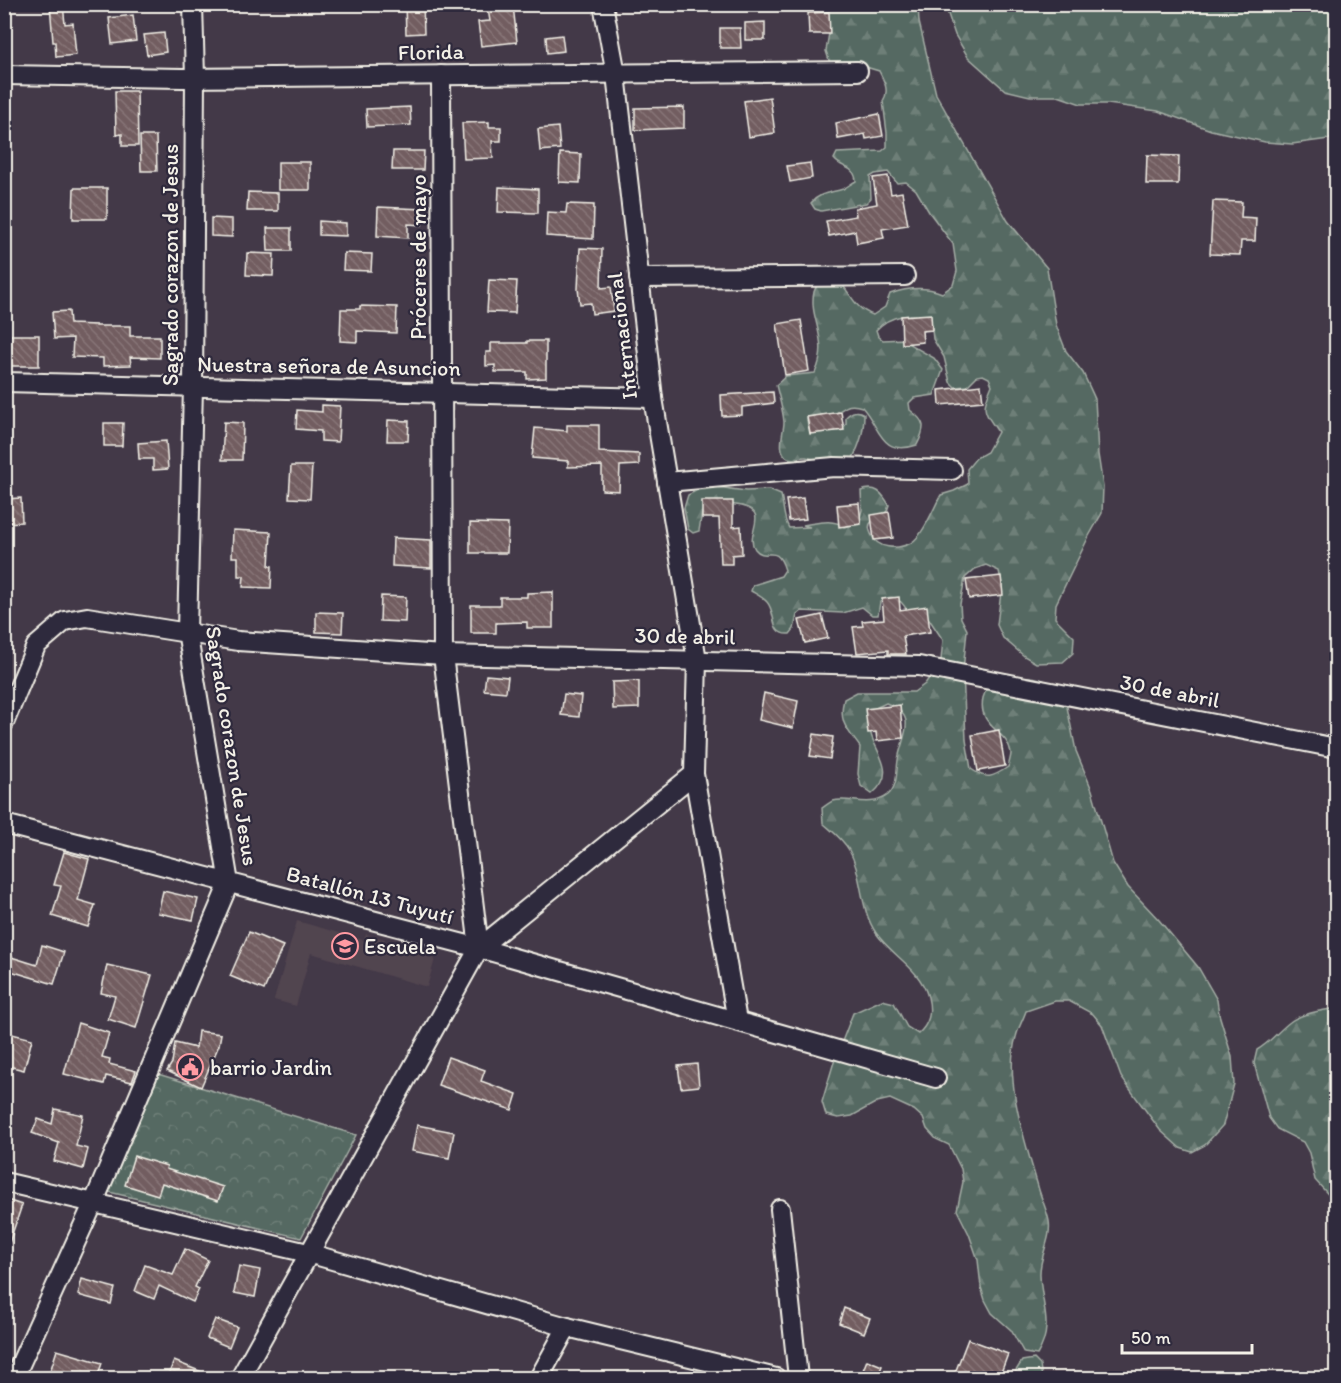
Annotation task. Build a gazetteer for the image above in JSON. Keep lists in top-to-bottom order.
{
  "streets": {
    "street": [
      "Florida",
      "Próceres de mayo",
      "Sagrado corazon de Jesus",
      "Internacional",
      "Nuestra señora de Asuncion",
      "30 de abril",
      "Batallón 13 Tuyutí"
    ]
  },
  "crossings": [
    ["Florida", "Próceres de mayo"],
    ["Florida", "Sagrado corazon de Jesus"],
    ["Florida", "Internacional"],
    ["Próceres de mayo", "Nuestra señora de Asuncion"],
    ["Próceres de mayo", "30 de abril"],
    ["Próceres de mayo", "Batallón 13 Tuyutí"],
    ["Sagrado corazon de Jesus", "Nuestra señora de Asuncion"],
    ["Sagrado corazon de Jesus", "30 de abril"],
    ["Sagrado corazon de Jesus", "Batallón 13 Tuyutí"],
    ["Internacional", "Nuestra señora de Asuncion"],
    ["Internacional", "30 de abril"],
    ["Internacional", "Batallón 13 Tuyutí"]
  ],
  "places": {
    "school or university": ["Escuela"],
    "public building": ["barrio Jardin"]
  },
  "scale_bar": "50 m"
}
